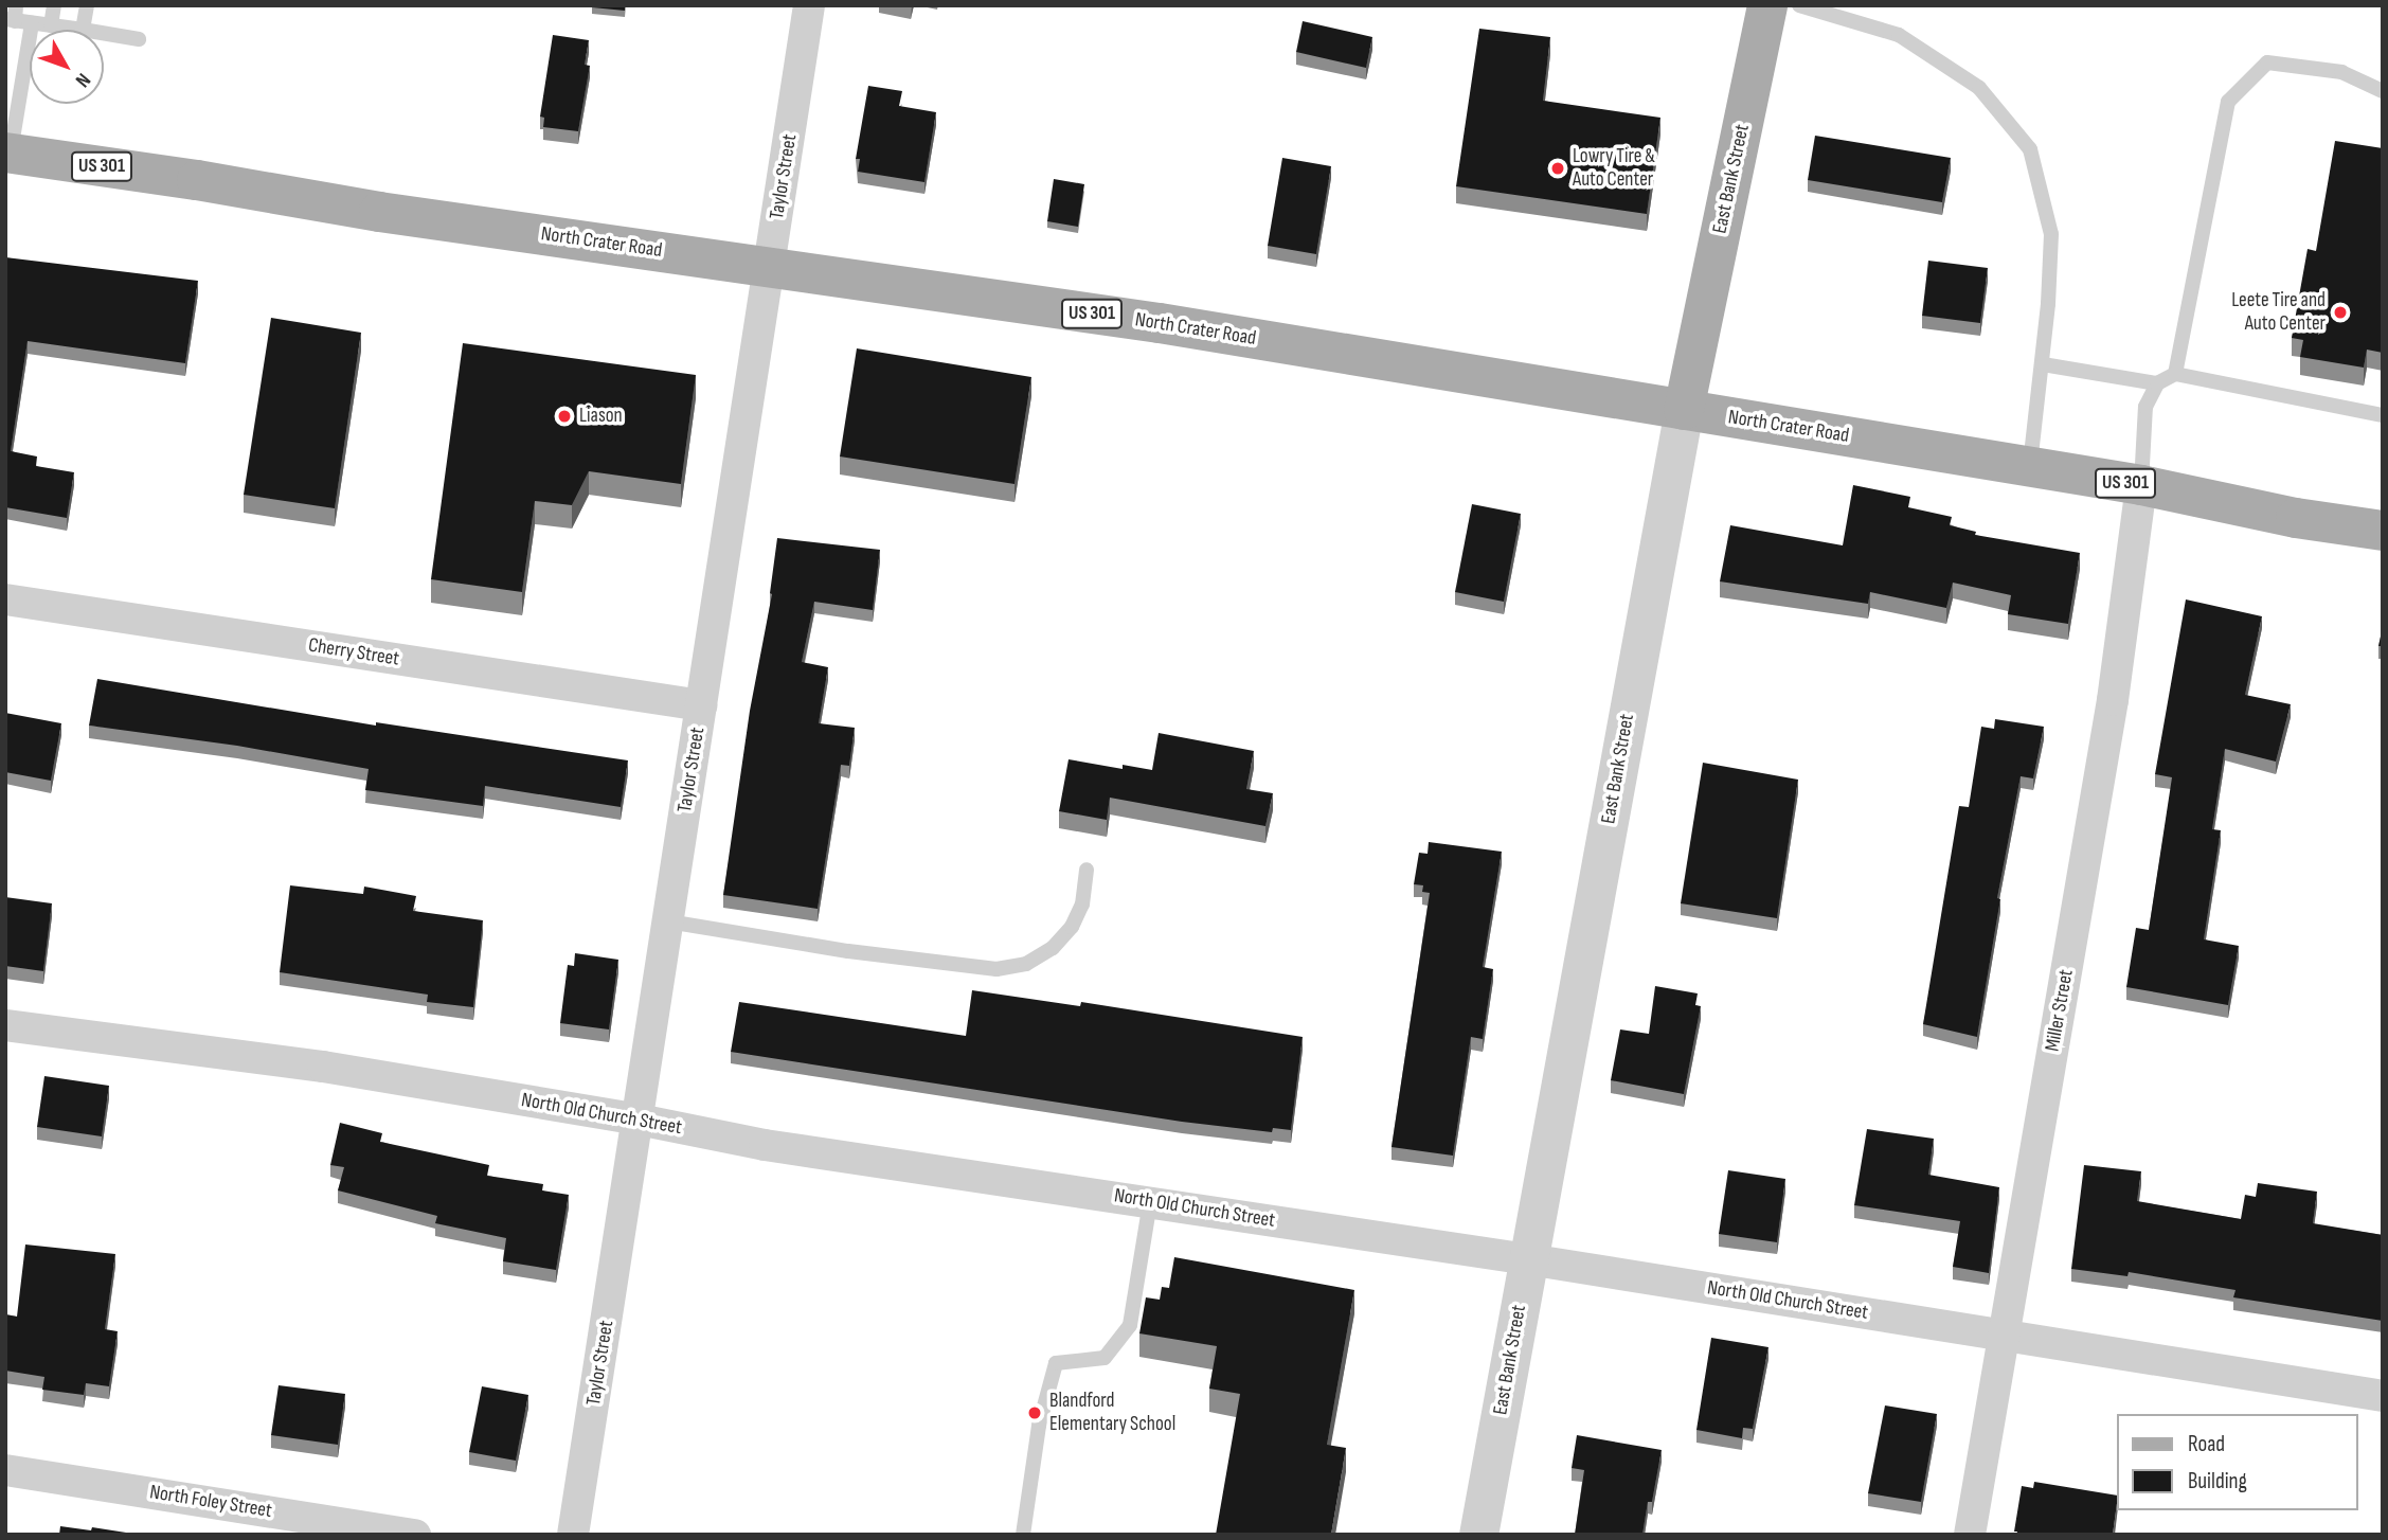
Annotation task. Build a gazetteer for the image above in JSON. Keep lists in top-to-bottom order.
{
  "streets": {
    "main road": ["US 301", "East Bank Street", "North Crater Road"],
    "street": [
      "Taylor Street",
      "Cherry Street",
      "Miller Street",
      "North Old Church Street",
      "North Foley Street"
    ]
  },
  "crossings": [
    ["Taylor Street", "North Crater Road"],
    ["Taylor Street", "Cherry Street"],
    ["Taylor Street", "North Old Church Street"],
    ["East Bank Street", "North Crater Road"],
    ["East Bank Street", "North Old Church Street"],
    ["North Crater Road", "Miller Street"],
    ["Miller Street", "North Old Church Street"]
  ],
  "places": [
    "Lowry Tire & Auto Center",
    "Leete Tire and Auto Center",
    "Liason",
    "Blandford Elementary School"
  ],
  "legend": ["Road", "Building"],
  "north": "bottom right"
}
